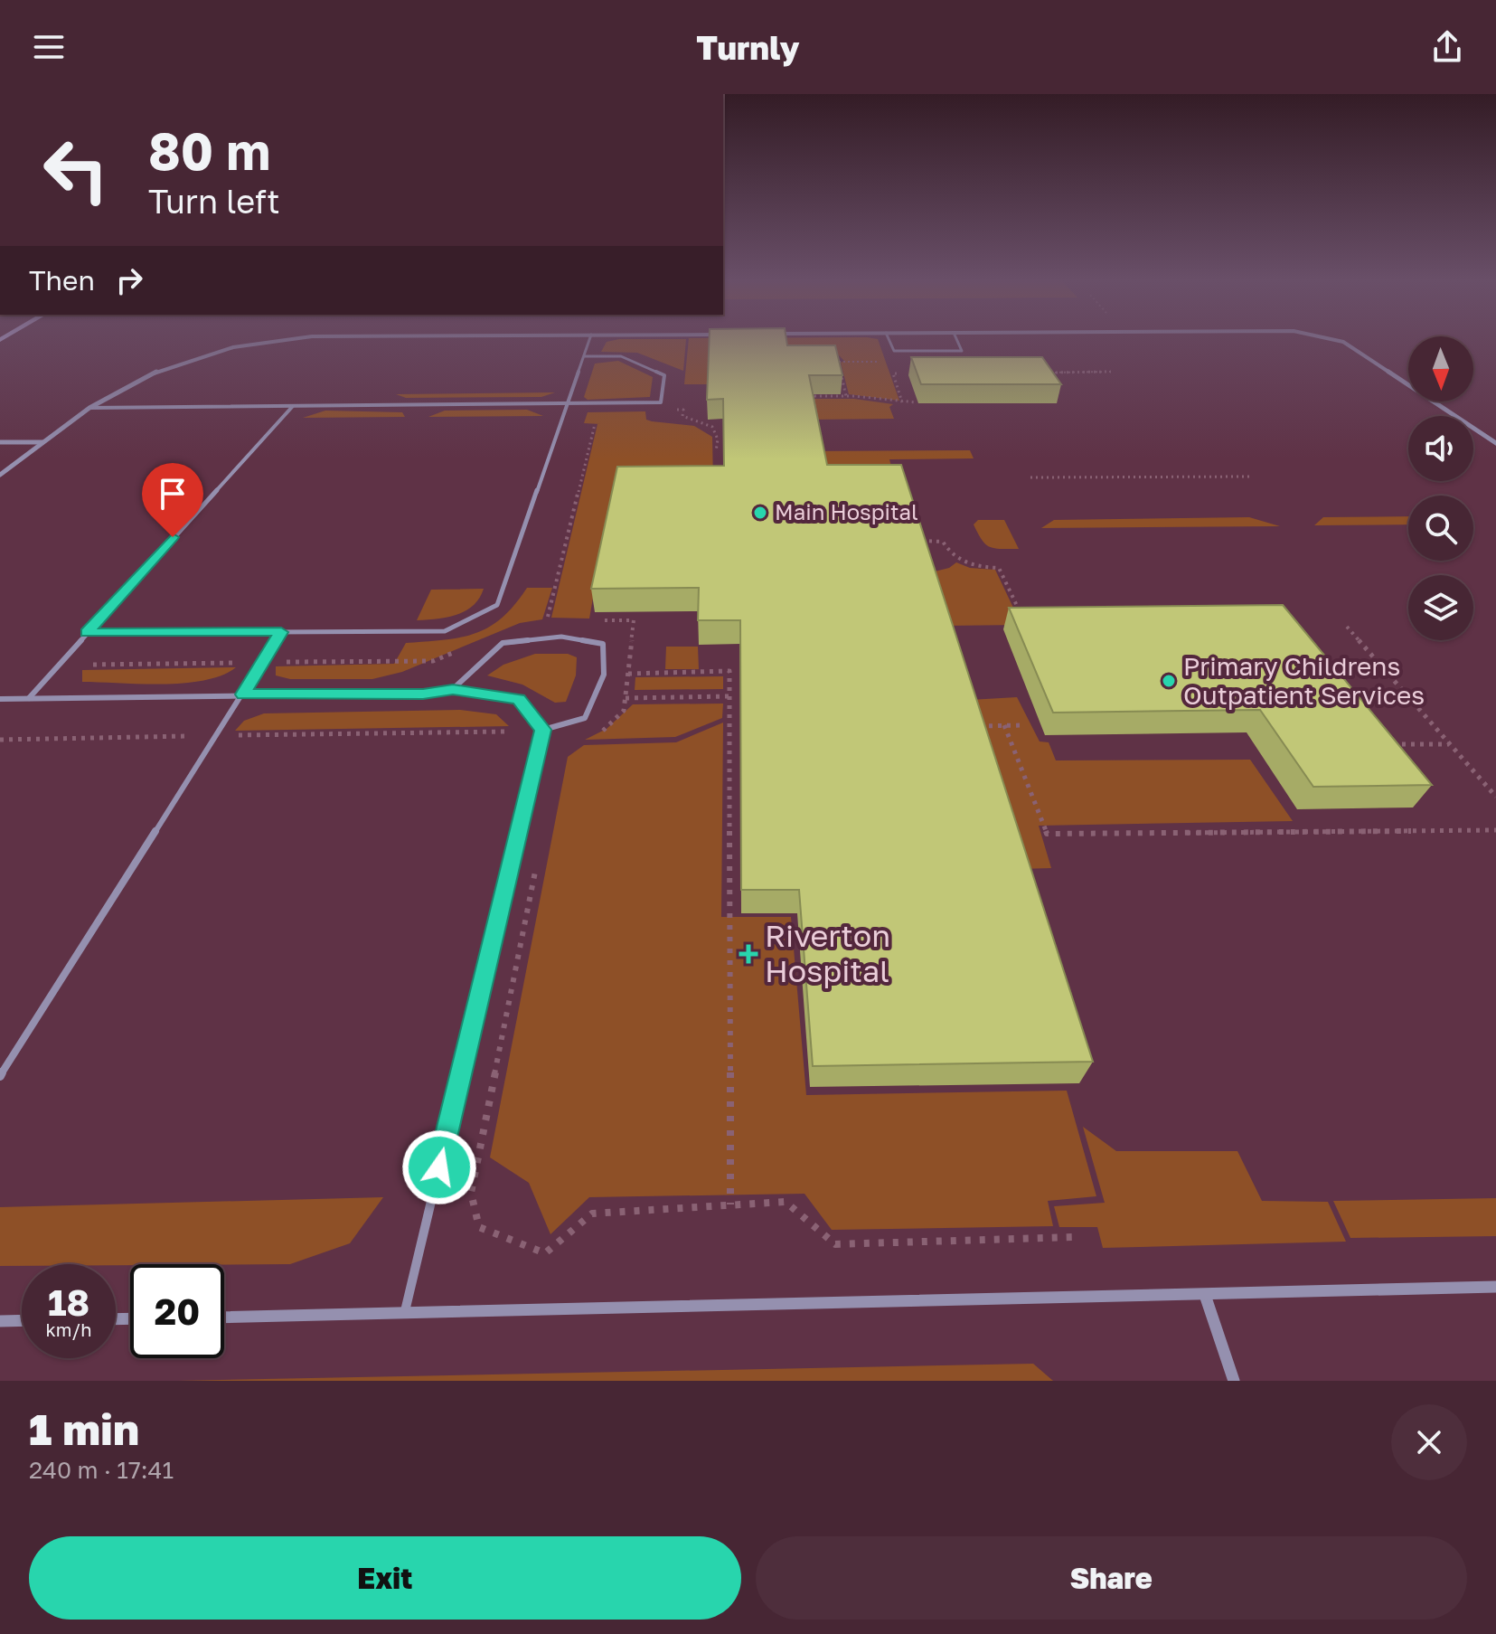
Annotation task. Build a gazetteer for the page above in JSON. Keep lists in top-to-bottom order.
{
  "places": {
    "other": ["Main Hospital", "Primary Childrens Outpatient Services"],
    "health": ["Riverton Hospital"]
  },
  "north": "bottom",
  "page": {
    "header": "Turnly",
    "turn": ["80 m", "Turn left"],
    "then": "Then",
    "speed": "18 km/h",
    "limit": "20",
    "heading": ["1 min", "240 m · 17:41"],
    "buttons": ["Exit", "Share"]
  }
}
